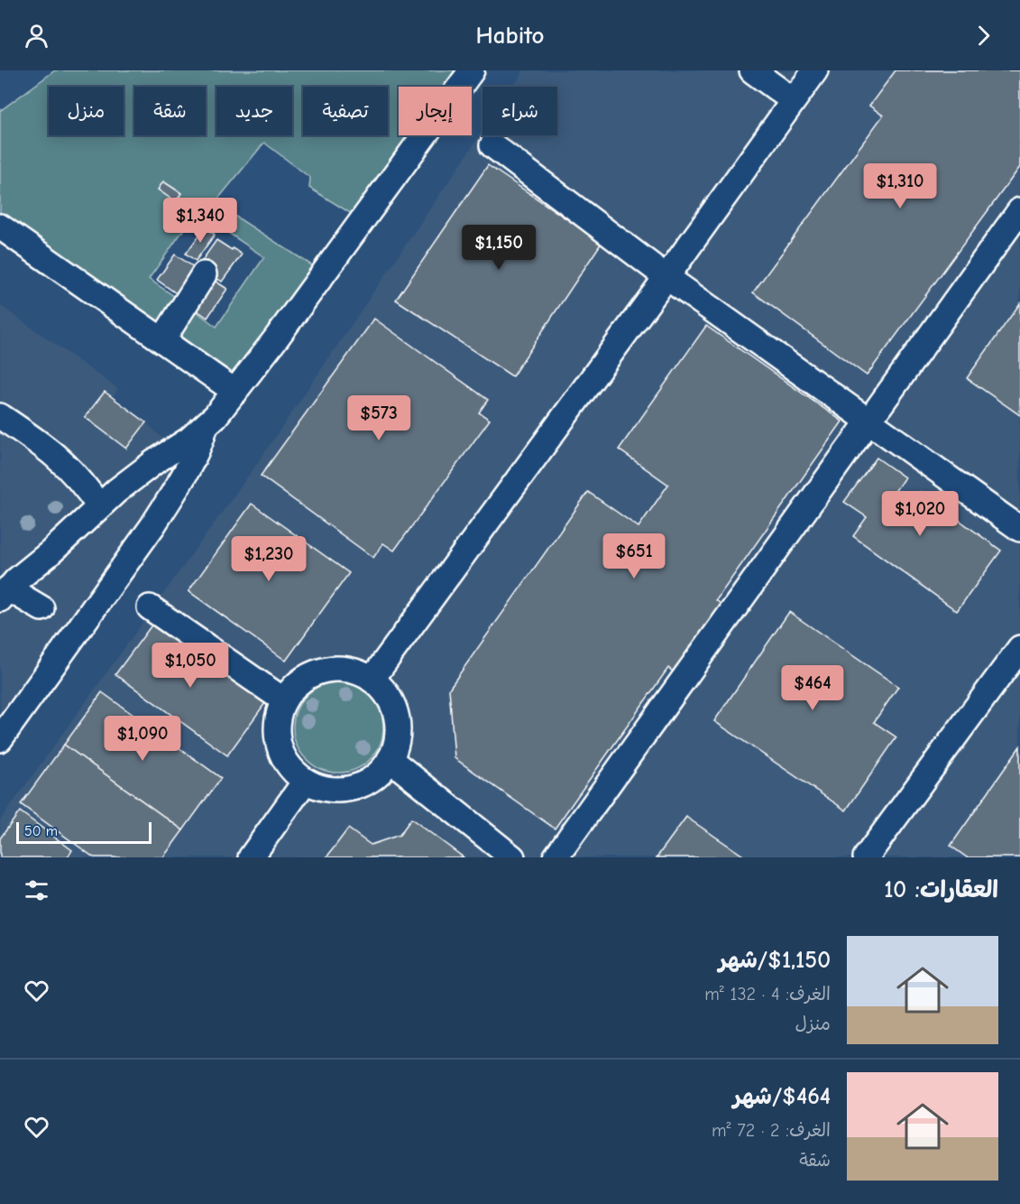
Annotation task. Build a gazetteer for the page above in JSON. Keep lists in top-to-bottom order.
{
  "scale_bar": "50 m",
  "page": {
    "header": "Habito",
    "chip": [
      "شراء",
      "إيجار",
      "تصفية",
      "جديد",
      "شقة",
      "منزل"
    ],
    "price": [
      "$1,310",
      "$1,340",
      "$1,150",
      "$573",
      "$1,020",
      "$651",
      "$1,230",
      "$1,050",
      "$464",
      "$1,090"
    ],
    "scale": "50 m",
    "heading": "العقارات: 10",
    "list": [
      {
        "name": "$1,150/شهر",
        "note": "الغرف: 4 · 132 m² · منزل"
      },
      {
        "name": "$464/شهر",
        "note": "الغرف: 2 · 72 m² · شقة"
      }
    ]
  }
}
